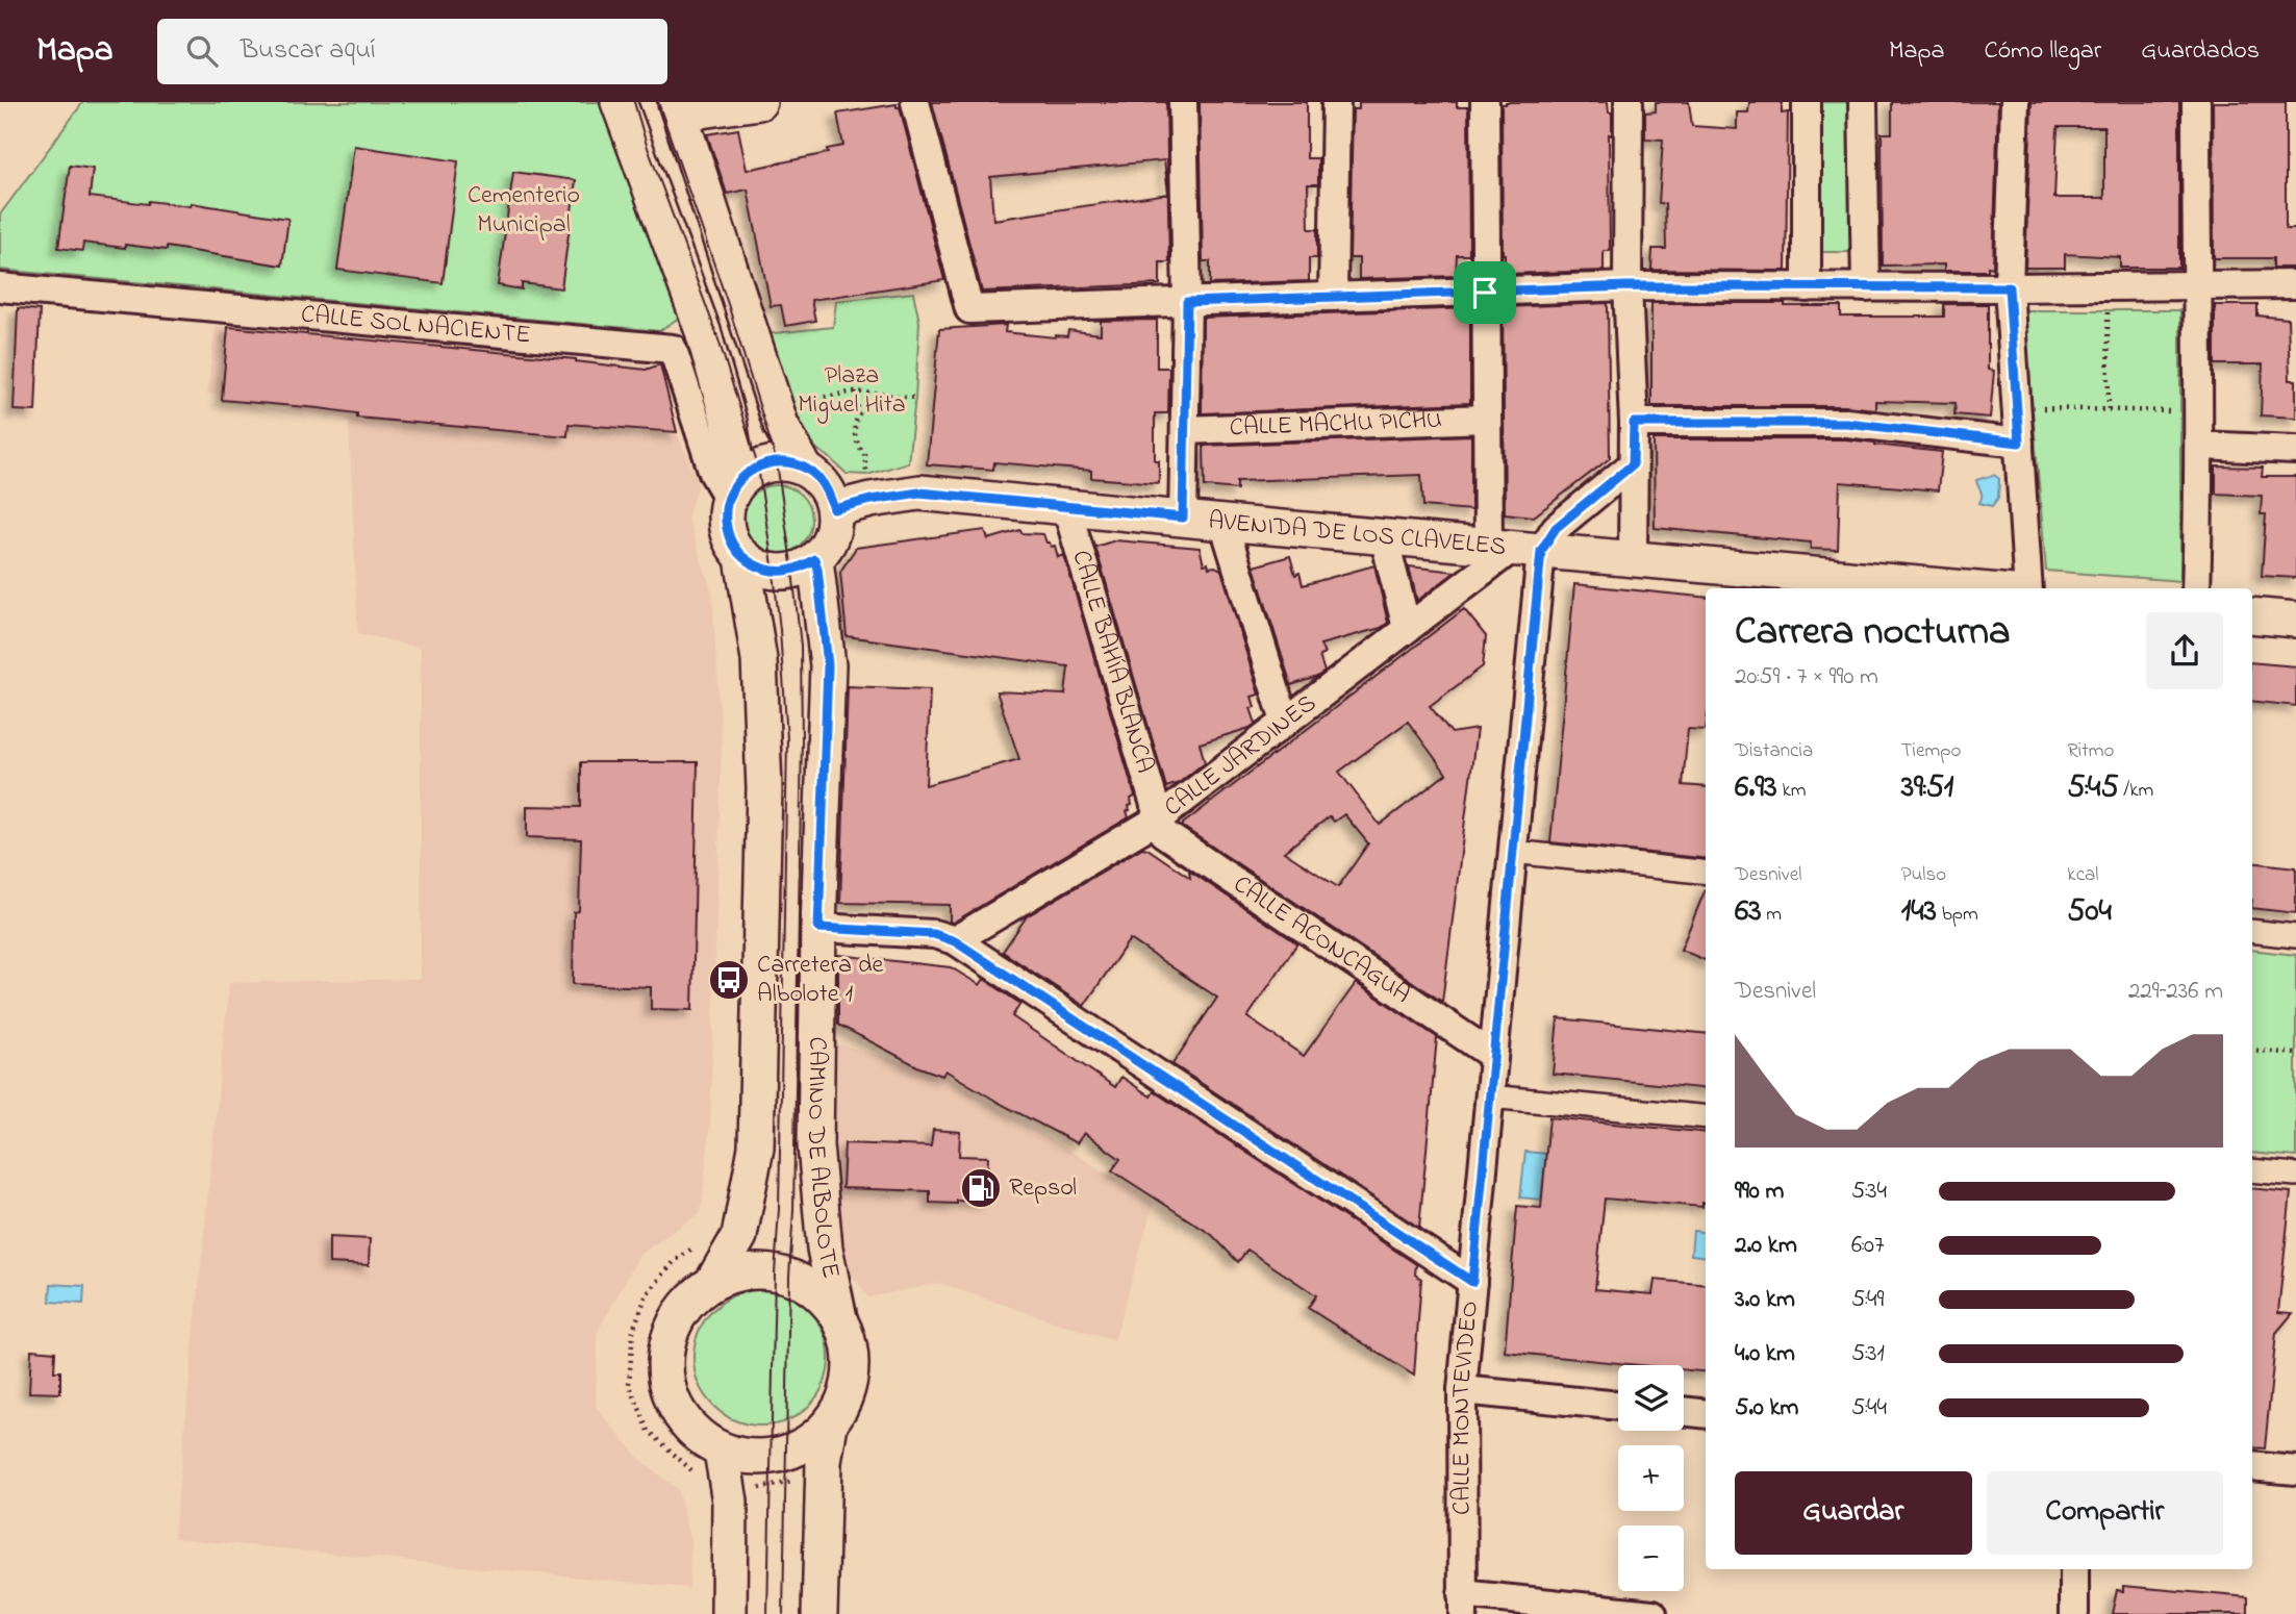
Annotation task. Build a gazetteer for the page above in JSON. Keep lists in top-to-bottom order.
{
  "streets": {
    "street": [
      "CALLE SOL NACIENTE",
      "CALLE MACHU PICHU",
      "AVENIDA DE LOS CLAVELES",
      "CALLE BAHÍA BLANCA",
      "CALLE JARDINES",
      "CALLE ACONCAGUA",
      "CAMINO DE ALBOLOTE",
      "CALLE MONTEVIDEO"
    ]
  },
  "crossings": [
    ["CALLE SOL NACIENTE", "AVENIDA DE LOS CLAVELES"],
    ["CALLE SOL NACIENTE", "CAMINO DE ALBOLOTE"],
    ["CALLE MACHU PICHU", "CALLE MONTEVIDEO"],
    ["AVENIDA DE LOS CLAVELES", "CALLE BAHÍA BLANCA"],
    ["AVENIDA DE LOS CLAVELES", "CALLE JARDINES"],
    ["AVENIDA DE LOS CLAVELES", "CAMINO DE ALBOLOTE"],
    ["AVENIDA DE LOS CLAVELES", "CALLE MONTEVIDEO"],
    ["CALLE BAHÍA BLANCA", "CALLE JARDINES"],
    ["CALLE BAHÍA BLANCA", "CALLE ACONCAGUA"],
    ["CALLE JARDINES", "CALLE ACONCAGUA"],
    ["CALLE JARDINES", "CALLE MONTEVIDEO"],
    ["CALLE ACONCAGUA", "CALLE MONTEVIDEO"]
  ],
  "parks": ["Cementerio Municipal", "Plaza Miguel Hita"],
  "places": {
    "bus stop": ["Carretera de Albolote 1"],
    "fuel station": ["Repsol"]
  },
  "page": {
    "header": "Mapa",
    "search": "Buscar aquí",
    "nav": ["Mapa", "Cómo llegar", "Guardados"],
    "heading": ["Carrera nocturna", "20:59 · 7 × 990 m"],
    "stats": [
      ["Distancia", "6.93 km"],
      ["Tiempo", "39:51"],
      ["Ritmo", "5:45 /km"],
      ["Desnivel", "63 m"],
      ["Pulso", "143 bpm"],
      ["kcal", "504"]
    ],
    "chart": ["Desnivel", "229–236 m"],
    "list": [
      {
        "name": "990 m",
        "note": "5:34"
      },
      {
        "name": "2.0 km",
        "note": "6:07"
      },
      {
        "name": "3.0 km",
        "note": "5:49"
      },
      {
        "name": "4.0 km",
        "note": "5:31"
      },
      {
        "name": "5.0 km",
        "note": "5:44"
      }
    ],
    "map_buttons": ["+", "−"],
    "buttons": ["Guardar", "Compartir"]
  }
}
